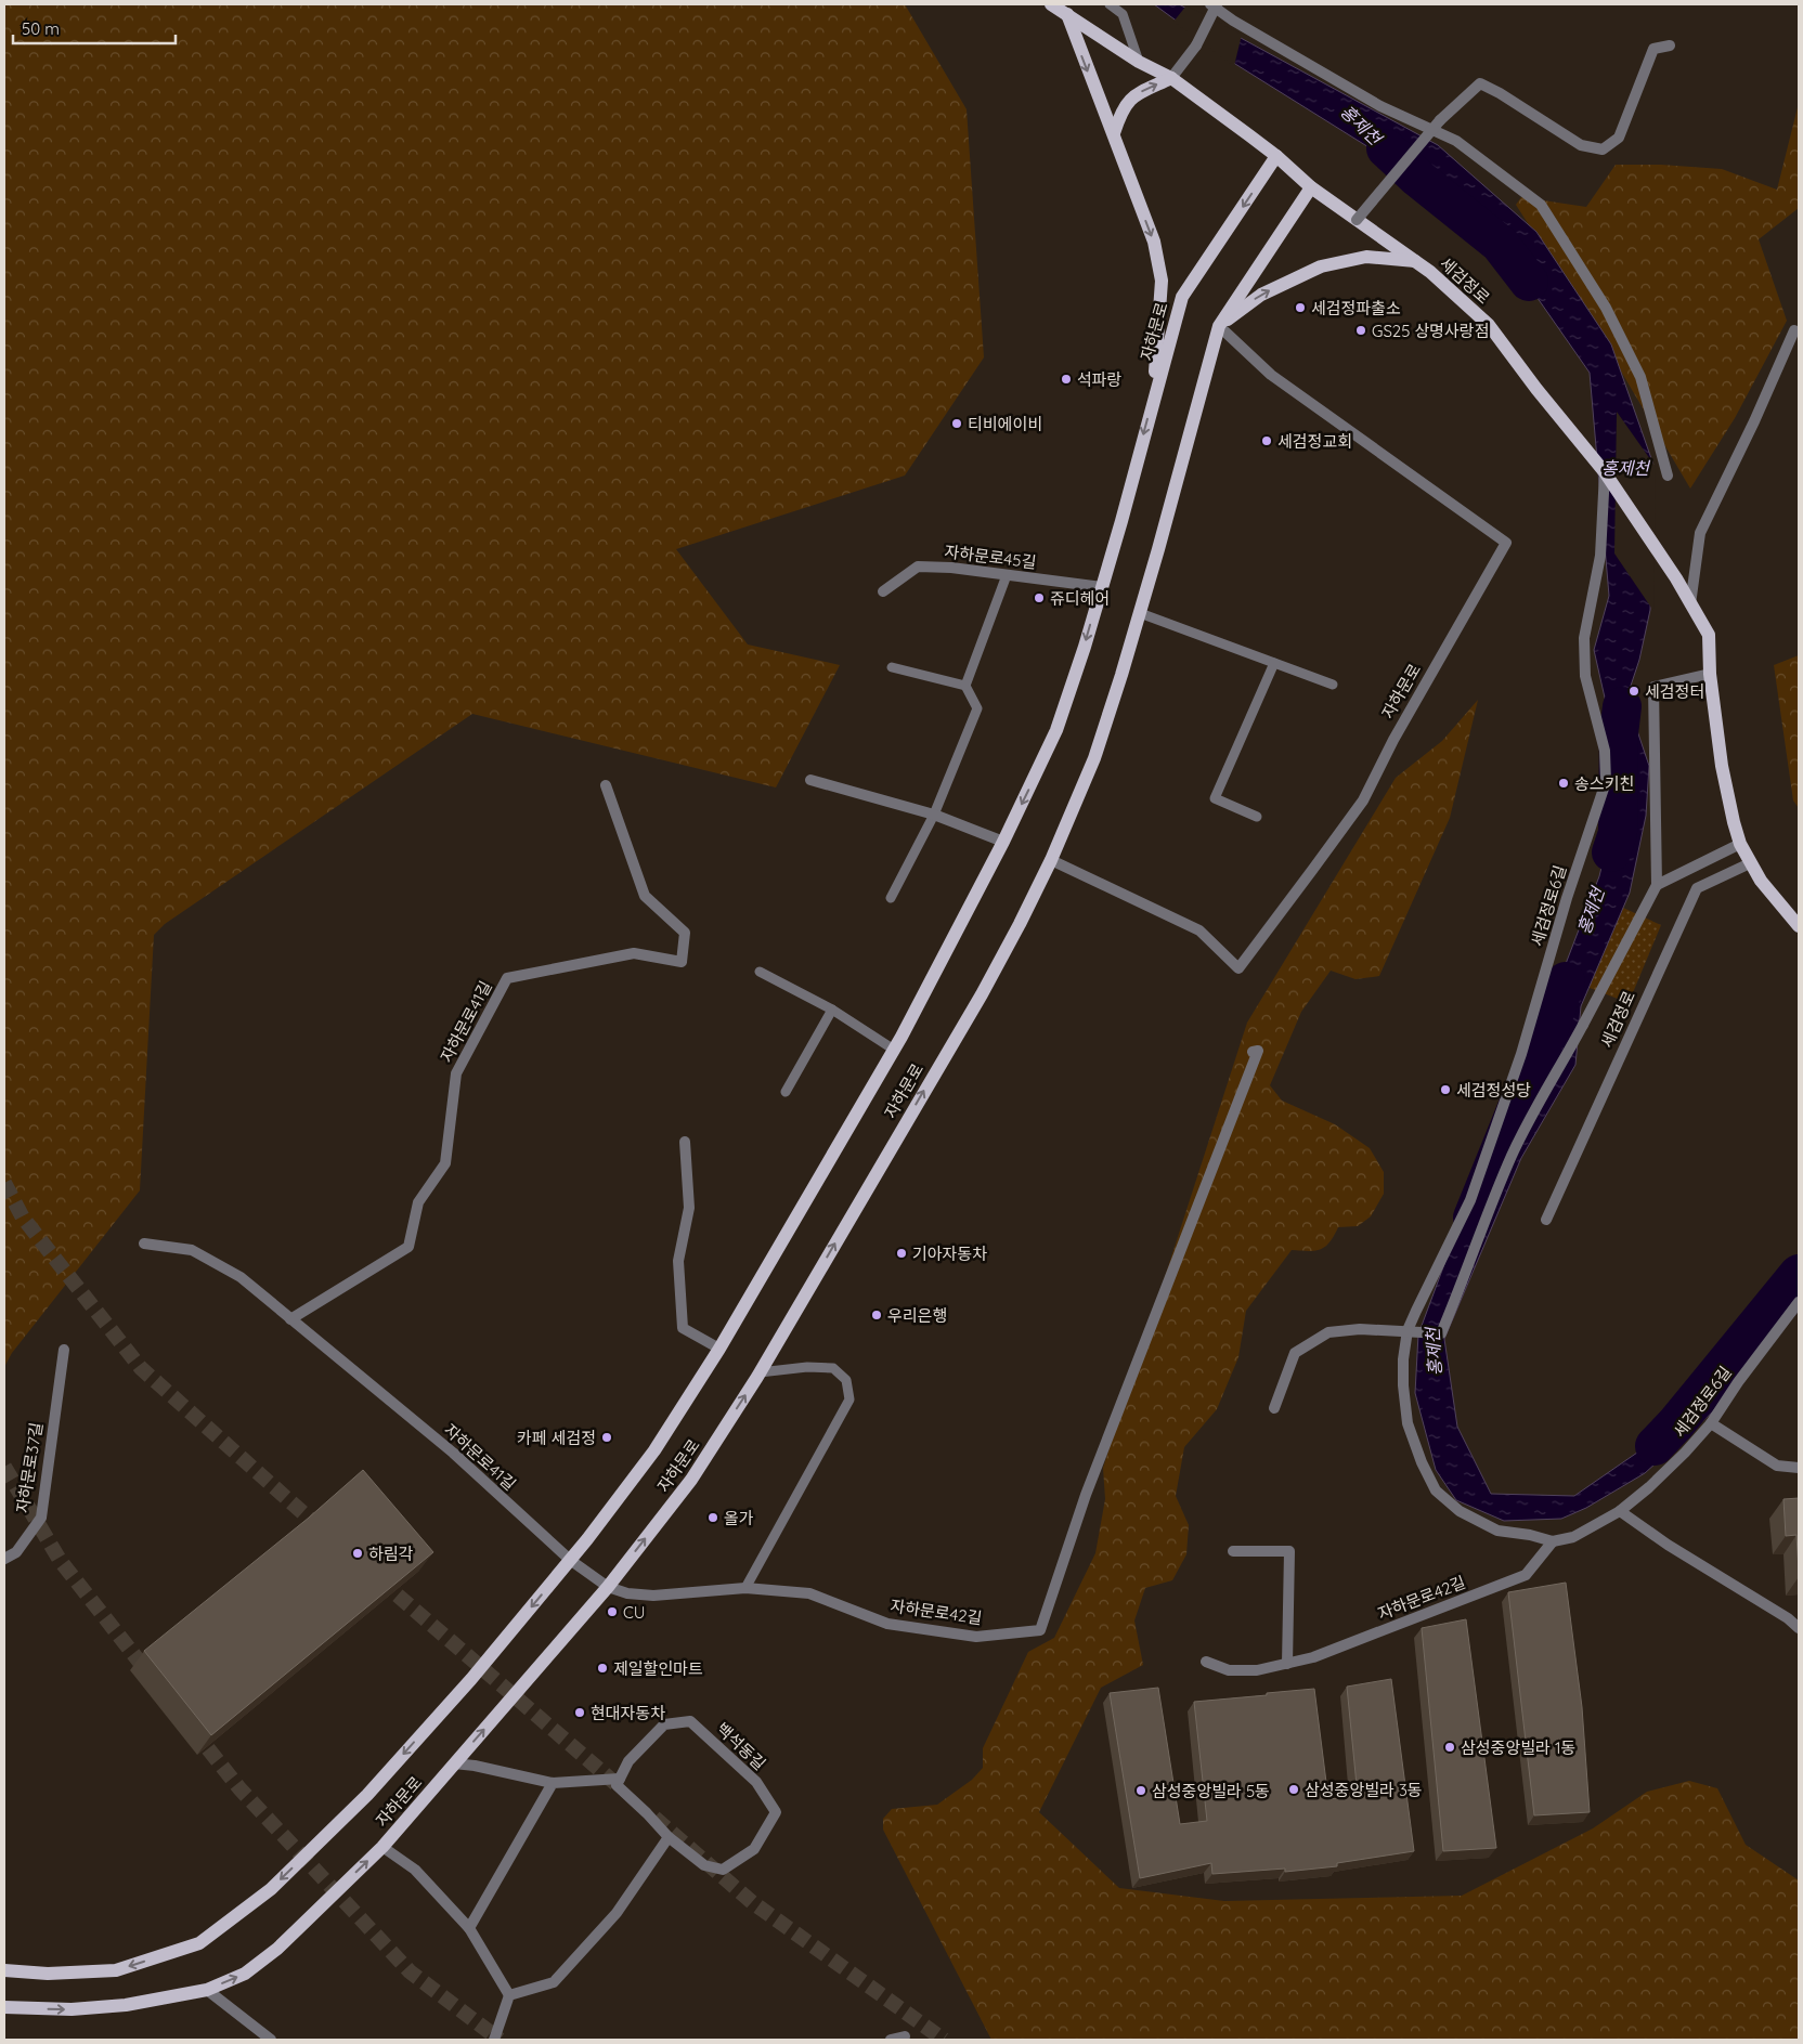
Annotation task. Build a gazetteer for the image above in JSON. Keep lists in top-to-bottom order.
{
  "streets": {
    "main road": ["세검정로", "자하문로"],
    "street": [
      "자하문로45길",
      "세검정로6길",
      "자하문로41길",
      "자하문로37길",
      "자하문로42길",
      "백석동길"
    ]
  },
  "crossings": [
    ["세검정로", "자하문로"],
    ["세검정로", "세검정로6길"],
    ["자하문로", "자하문로45길"],
    ["자하문로", "자하문로41길"],
    ["자하문로", "자하문로42길"],
    ["세검정로6길", "자하문로42길"],
    ["자하문로41길", "자하문로42길"]
  ],
  "water": ["홍제천"],
  "places": [
    "세검정파출소",
    "GS25 상명사랑점",
    "석파랑",
    "티비에이비",
    "세검정교회",
    "쥬디헤어",
    "세검정터",
    "송스키친",
    "세검정성당",
    "기아자동차",
    "우리은행",
    "카페 세검정",
    "올가",
    "하림각",
    "CU",
    "제일할인마트",
    "현대자동차",
    "삼성중앙빌라 1동",
    "삼성중앙빌라 3동",
    "삼성중앙빌라 5동"
  ],
  "scale_bar": "50 m"
}
